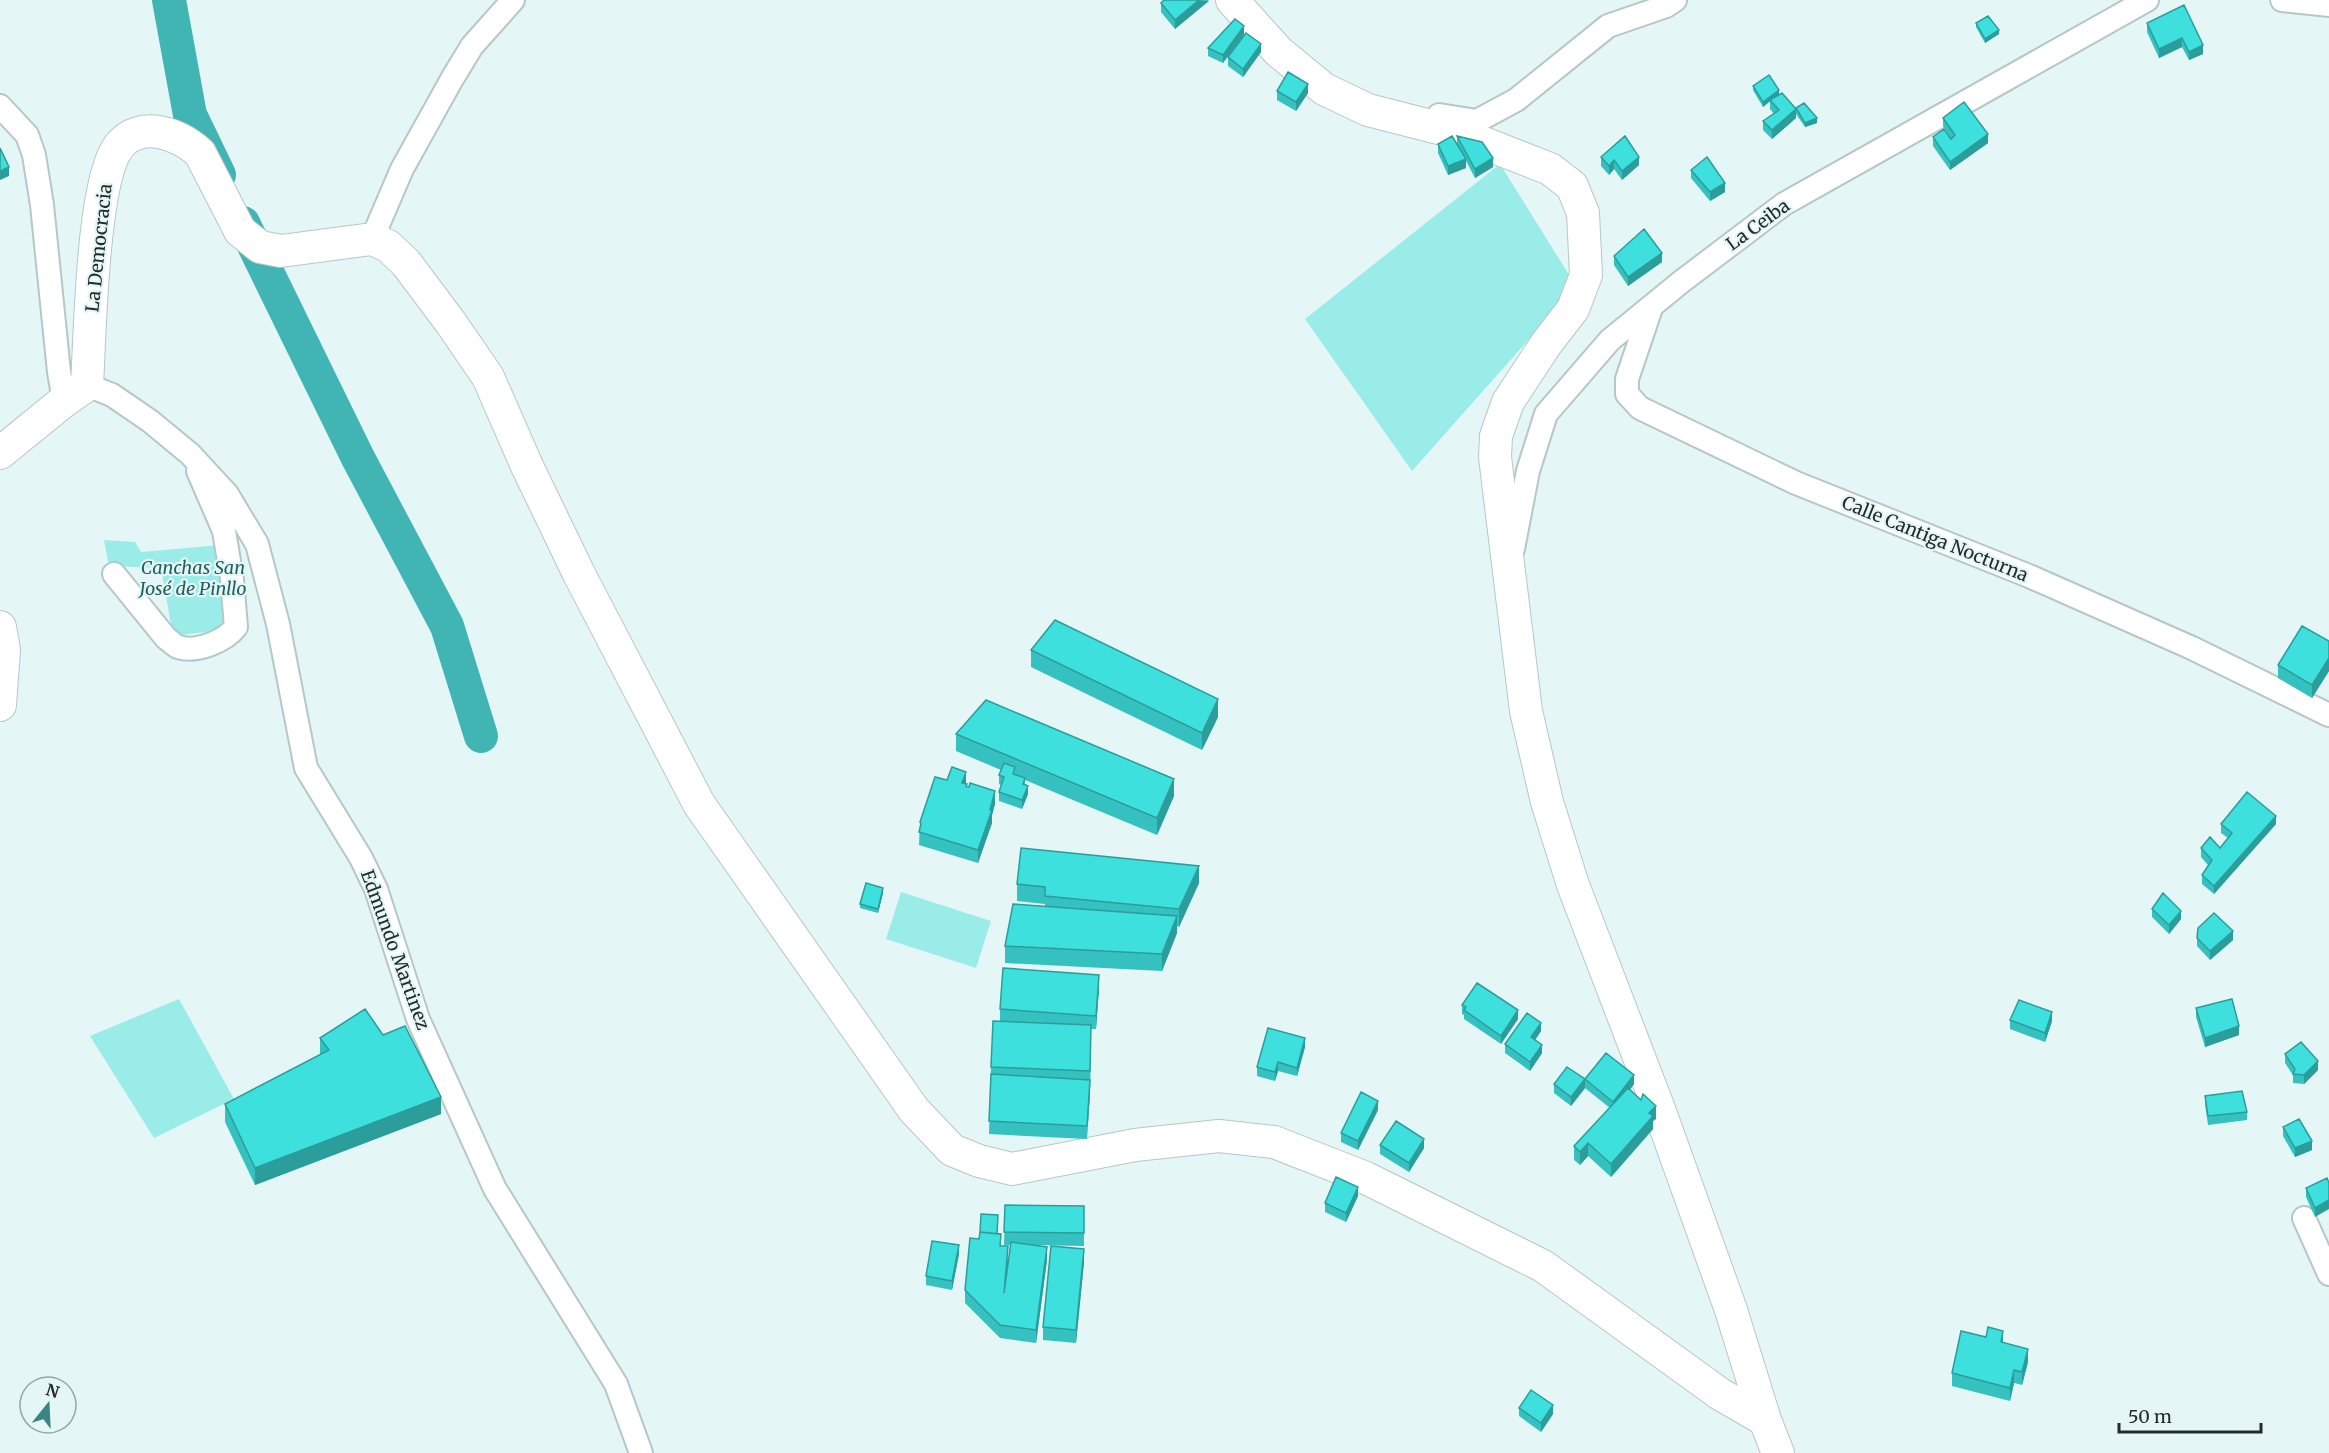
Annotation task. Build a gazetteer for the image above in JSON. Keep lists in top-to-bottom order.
{
  "streets": {
    "street": [
      "La Ceiba",
      "La Democracia",
      "Calle Cantiga Nocturna",
      "Edmundo Martinez"
    ]
  },
  "crossings": [
    ["La Ceiba", "Calle Cantiga Nocturna"],
    ["La Democracia", "Edmundo Martinez"]
  ],
  "parks": ["Canchas San José de Pinllo"],
  "scale_bar": "50 m",
  "north": "top"
}
